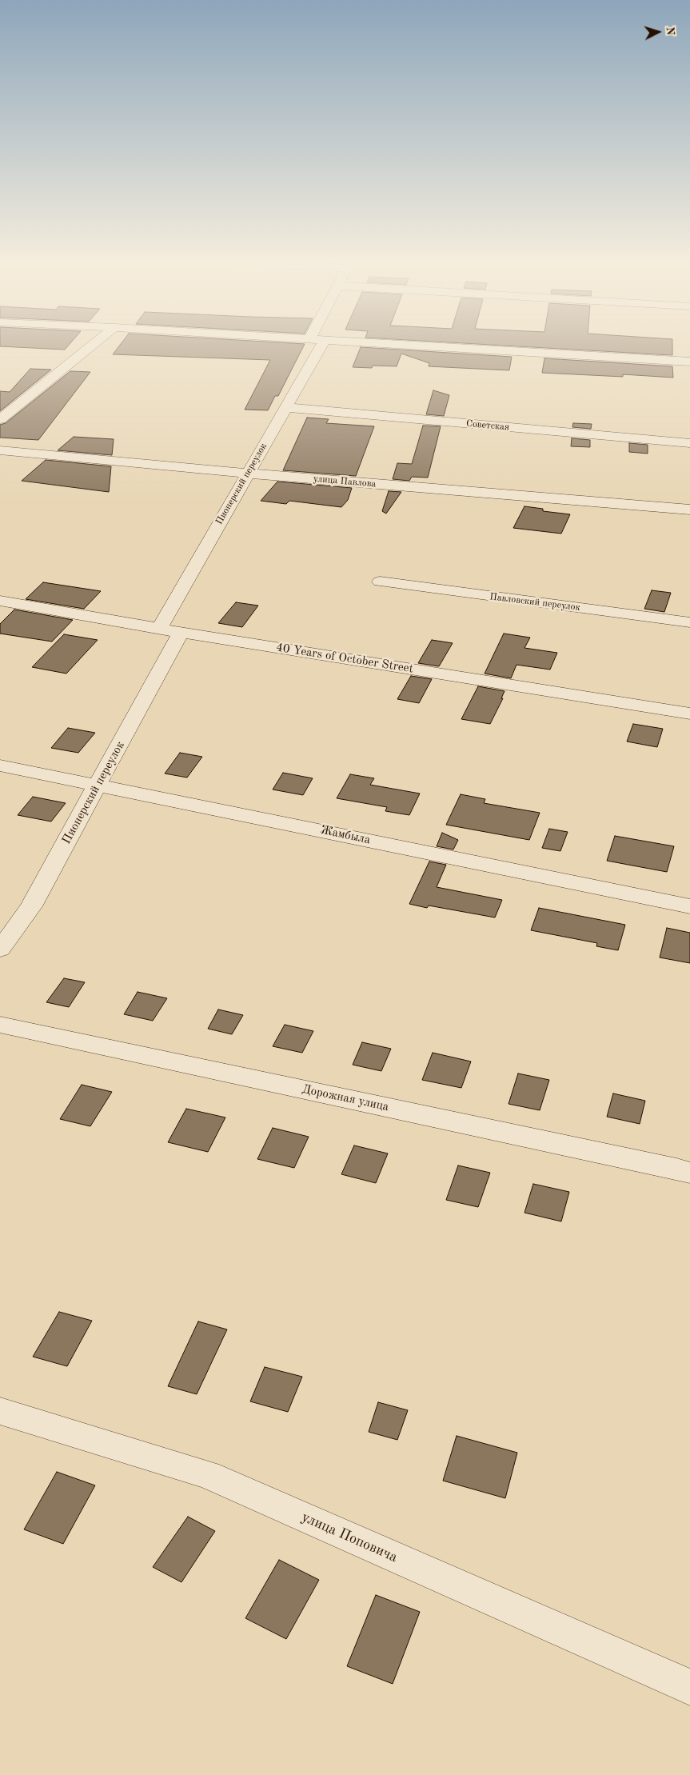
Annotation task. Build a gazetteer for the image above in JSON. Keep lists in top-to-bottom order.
{
  "streets": {
    "street": [
      "Советская",
      "улица Павлова",
      "Пионерский переулок",
      "Павловский переулок",
      "40 Years of October Street",
      "Жамбыла",
      "Дорожная улица",
      "улица Поповича"
    ]
  },
  "crossings": [
    ["Советская", "Пионерский переулок"],
    ["улица Павлова", "Пионерский переулок"],
    ["Пионерский переулок", "40 Years of October Street"],
    ["Пионерский переулок", "Жамбыла"]
  ],
  "north": "right"
}
